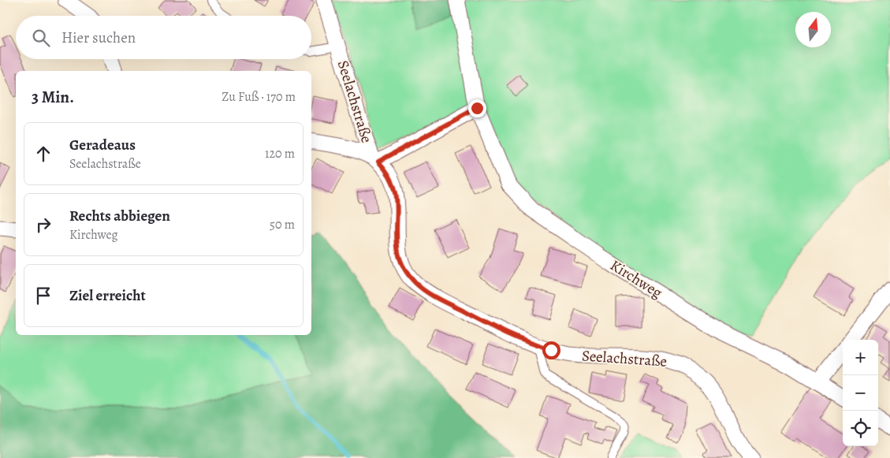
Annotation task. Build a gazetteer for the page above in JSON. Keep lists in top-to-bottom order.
{
  "streets": {
    "street": ["Seelachstraße", "Kirchweg"]
  },
  "north": "top",
  "page": {
    "search": "Hier suchen",
    "heading": ["3 Min.", "Zu Fuß · 170 m"],
    "list": [
      ["Geradeaus", "Seelachstraße", "120 m"],
      ["Rechts abbiegen", "Kirchweg", "50 m"],
      "Ziel erreicht"
    ],
    "map_buttons": ["+", "−"]
  }
}
